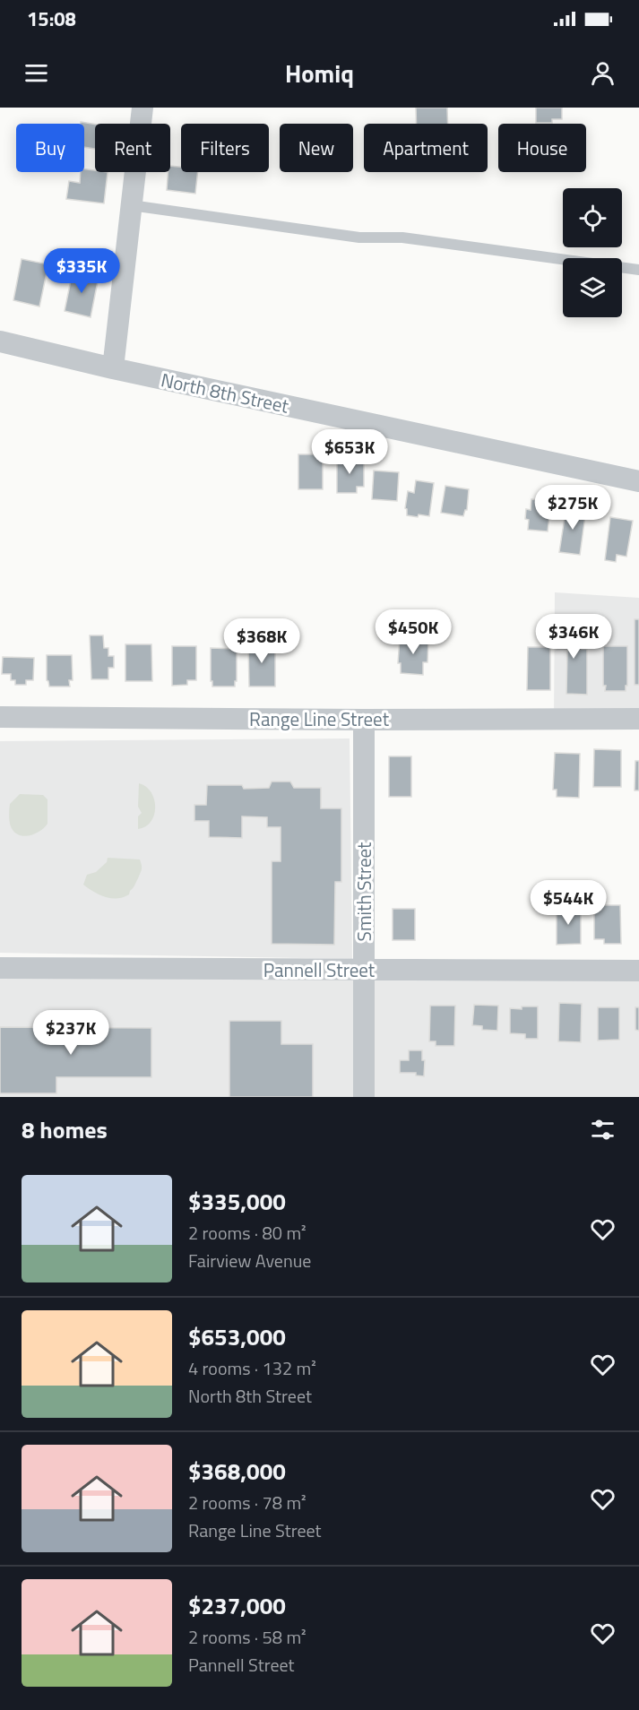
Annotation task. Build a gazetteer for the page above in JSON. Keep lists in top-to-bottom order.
{
  "streets": {
    "street": [
      "North 8th Street",
      "Range Line Street",
      "Smith Street",
      "Pannell Street"
    ]
  },
  "crossings": [
    ["Range Line Street", "Smith Street"],
    ["Smith Street", "Pannell Street"]
  ],
  "page": {
    "status": "15:08",
    "header": "Homiq",
    "chip": [
      "Buy",
      "Rent",
      "Filters",
      "New",
      "Apartment",
      "House"
    ],
    "price": [
      "$335K",
      "$653K",
      "$275K",
      "$450K",
      "$346K",
      "$368K",
      "$544K",
      "$237K"
    ],
    "heading": "8 homes",
    "list": [
      {
        "name": "$335,000",
        "note": "2 rooms · 80 m² · Fairview Avenue"
      },
      {
        "name": "$653,000",
        "note": "4 rooms · 132 m² · North 8th Street"
      },
      {
        "name": "$368,000",
        "note": "2 rooms · 78 m² · Range Line Street"
      },
      {
        "name": "$237,000",
        "note": "2 rooms · 58 m² · Pannell Street"
      }
    ]
  }
}
